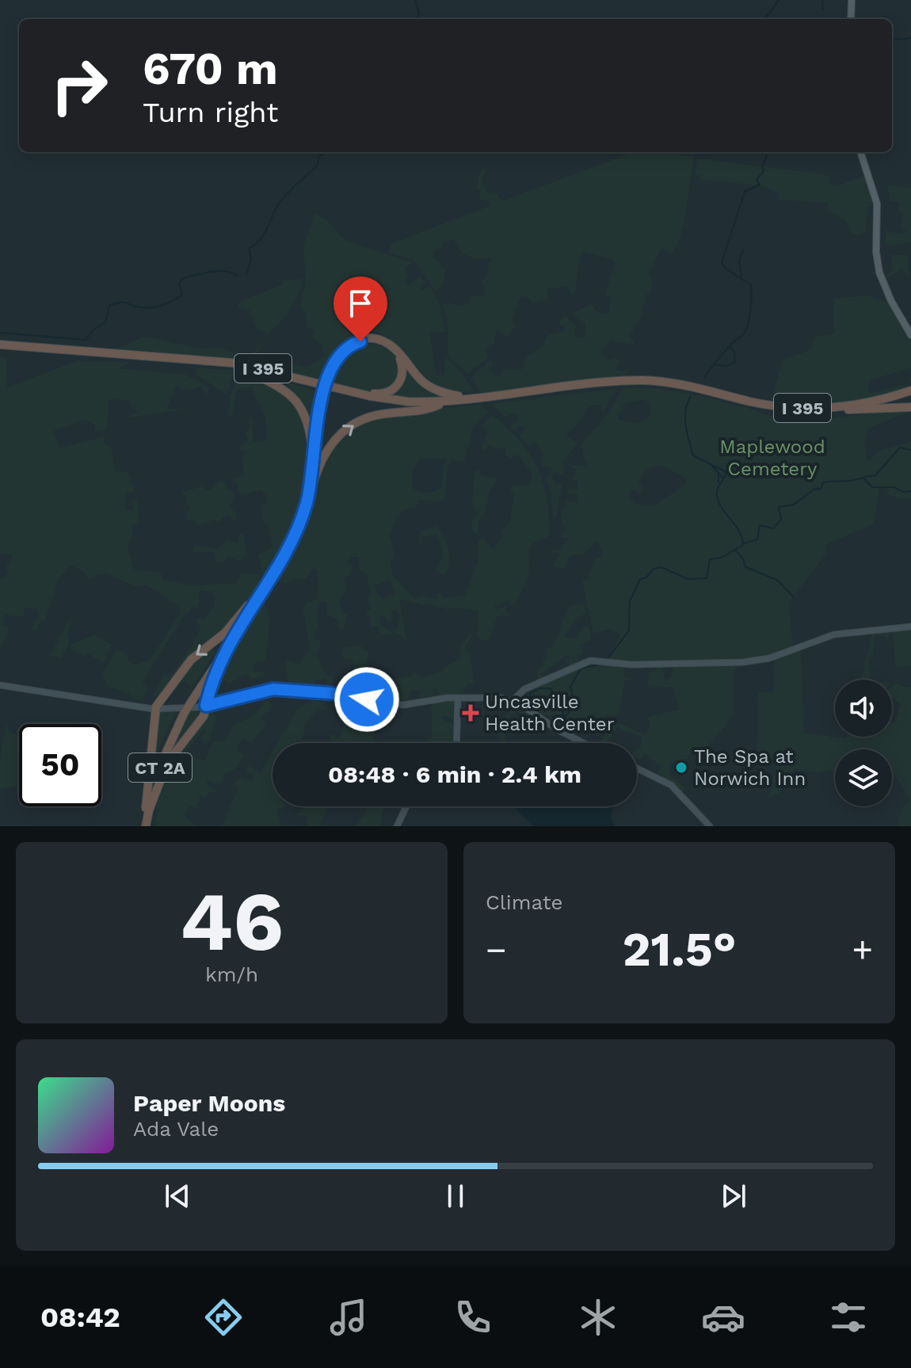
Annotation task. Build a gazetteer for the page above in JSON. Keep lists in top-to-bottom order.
{
  "streets": {
    "highway": ["I 395", "CT 2A"]
  },
  "crossings": [
    ["I 395", "CT 2A"]
  ],
  "parks": ["Maplewood Cemetery"],
  "places": {
    "health": ["Uncasville Health Center"],
    "other": ["The Spa at Norwich Inn"]
  },
  "page": {
    "turn": ["670 m", "Turn right"],
    "limit": "50",
    "trip": "08:48 · 6 min · 2.4 km",
    "tile": [
      ["46", "km/h"],
      "Climate"
    ],
    "heat": ["−", "21.5°", "+"],
    "song": ["Paper Moons", "Ada Vale"],
    "tabs": "08:42"
  }
}
